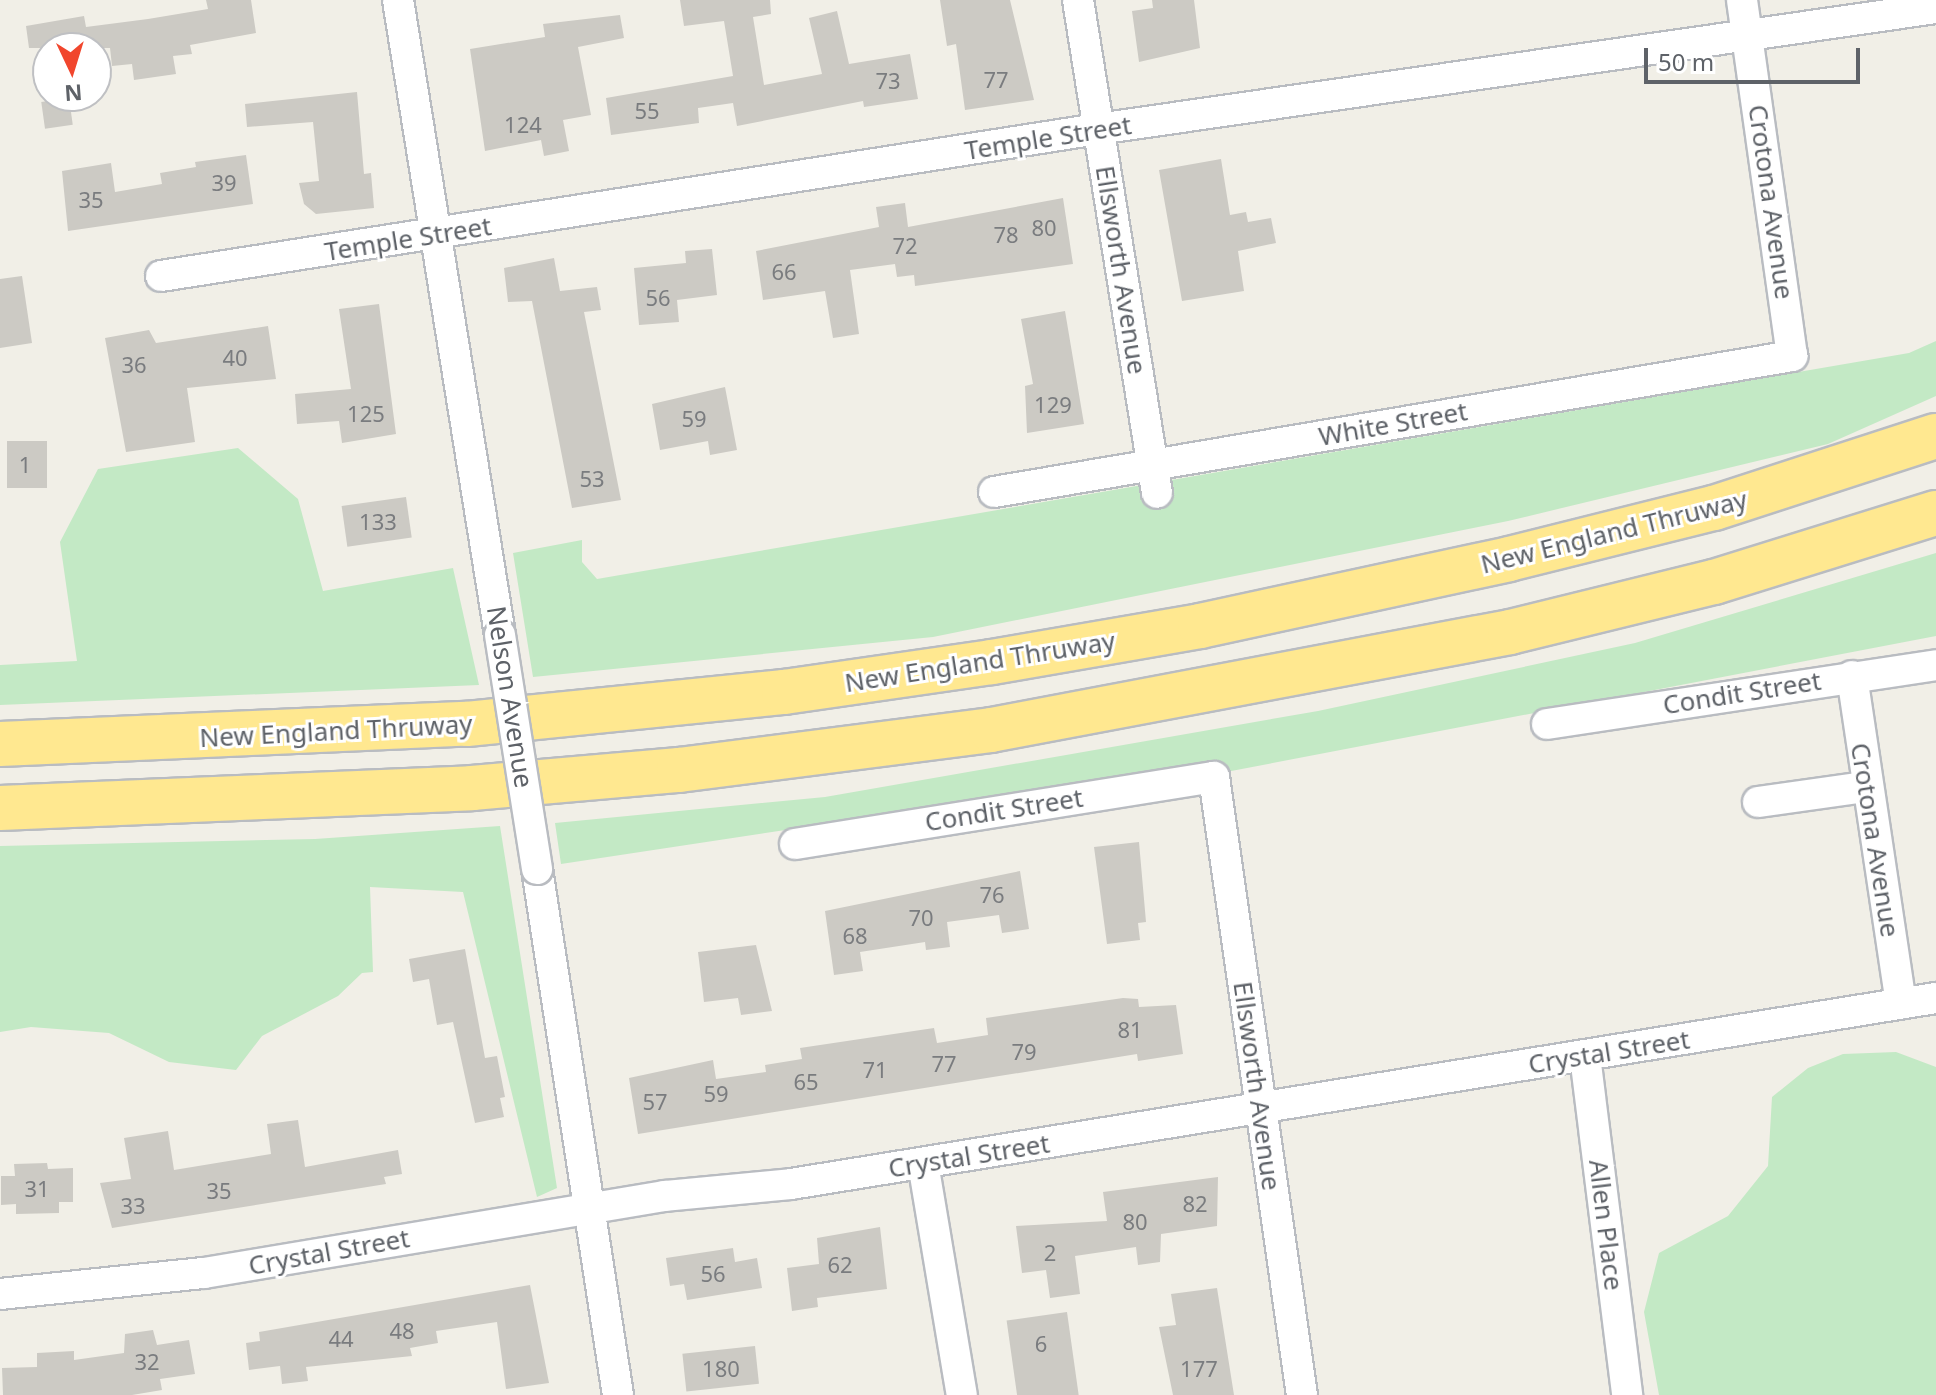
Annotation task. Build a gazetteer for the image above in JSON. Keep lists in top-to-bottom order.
{
  "streets": {
    "highway": ["New England Thruway"],
    "street": [
      "Temple Street",
      "Crotona Avenue",
      "Ellsworth Avenue",
      "White Street",
      "Condit Street",
      "Nelson Avenue",
      "Crystal Street",
      "Allen Place"
    ]
  },
  "crossings": [
    ["Temple Street", "Crotona Avenue"],
    ["Temple Street", "Ellsworth Avenue"],
    ["Temple Street", "Nelson Avenue"],
    ["Crotona Avenue", "White Street"],
    ["Crotona Avenue", "Condit Street"],
    ["Crotona Avenue", "Crystal Street"],
    ["Ellsworth Avenue", "White Street"],
    ["Ellsworth Avenue", "Condit Street"],
    ["Ellsworth Avenue", "Crystal Street"],
    ["Nelson Avenue", "Crystal Street"],
    ["Crystal Street", "Allen Place"]
  ],
  "house_numbers": [
    "77",
    "73",
    "55",
    "124",
    "39",
    "35",
    "80",
    "78",
    "72",
    "66",
    "56",
    "40",
    "36",
    "129",
    "125",
    "59",
    "1",
    "53",
    "133",
    "76",
    "70",
    "68",
    "81",
    "79",
    "77",
    "71",
    "65",
    "59",
    "57",
    "31",
    "35",
    "82",
    "33",
    "80",
    "2",
    "62",
    "56",
    "48",
    "44",
    "6",
    "32",
    "180",
    "177"
  ],
  "scale_bar": "50 m",
  "north": "bottom"
}
